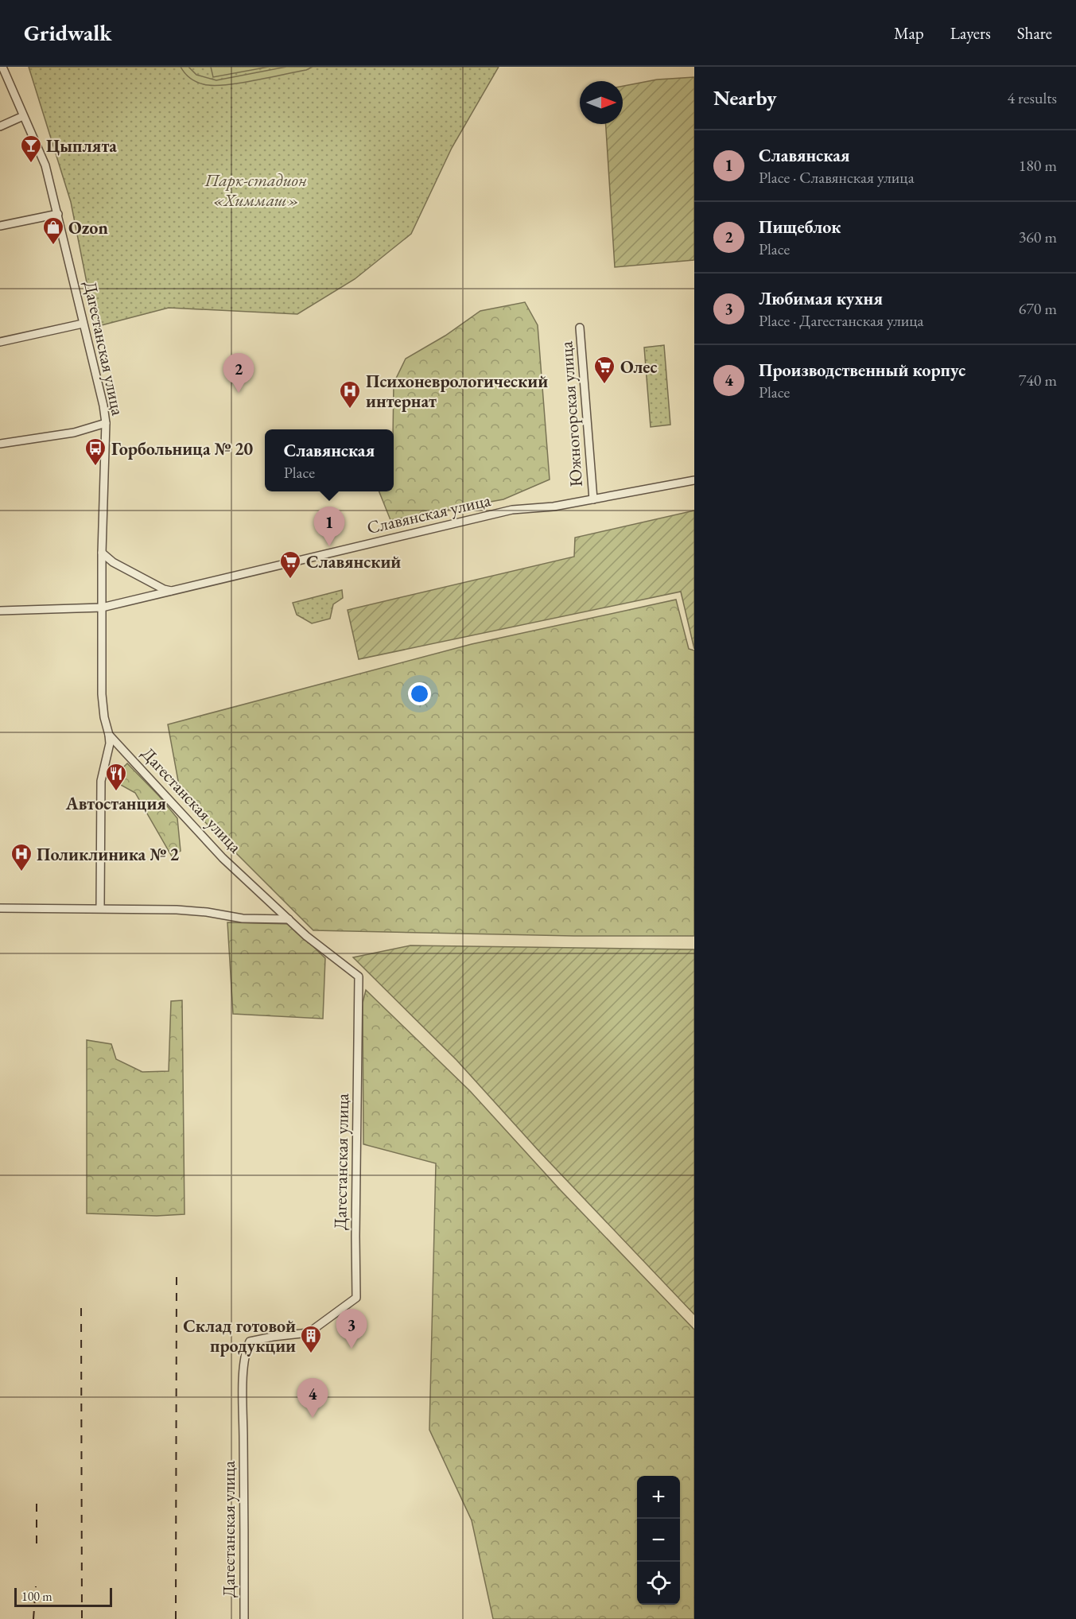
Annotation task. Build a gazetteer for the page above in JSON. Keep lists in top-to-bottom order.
{
  "streets": {
    "street": ["Дагестанская улица", "Южногорская улица", "Славянская улица"]
  },
  "crossings": [
    ["Дагестанская улица", "Славянская улица"],
    ["Южногорская улица", "Славянская улица"]
  ],
  "parks": ["Парк-стадион «Химмаш»"],
  "places": {
    "bar": ["Цыплята"],
    "shop": ["Ozon"],
    "supermarket": ["Олес", "Славянский"],
    "hospital": ["Психоневрологический интернат", "Поликлиника № 2"],
    "bus stop": ["Горбольница № 20"],
    "restaurant": ["Автостанция"],
    "building": ["Склад готовой продукции"]
  },
  "scale_bar": "100 m",
  "north": "right",
  "page": {
    "header": "Gridwalk",
    "nav": ["Map", "Layers", "Share"],
    "heading": ["Nearby", "4 results"],
    "list": [
      {
        "mark": "1",
        "name": "Славянская",
        "note": "Place · Славянская улица",
        "value": "180 m"
      },
      {
        "mark": "2",
        "name": "Пищеблок",
        "note": "Place",
        "value": "360 m"
      },
      {
        "mark": "3",
        "name": "Любимая кухня",
        "note": "Place · Дагестанская улица",
        "value": "670 m"
      },
      {
        "mark": "4",
        "name": "Производственный корпус",
        "note": "Place",
        "value": "740 m"
      }
    ],
    "pins": [
      "2",
      "1",
      "3",
      "4"
    ],
    "popup": ["Славянская", "Place"],
    "map_buttons": ["+", "−"],
    "scale": "100 m"
  }
}
